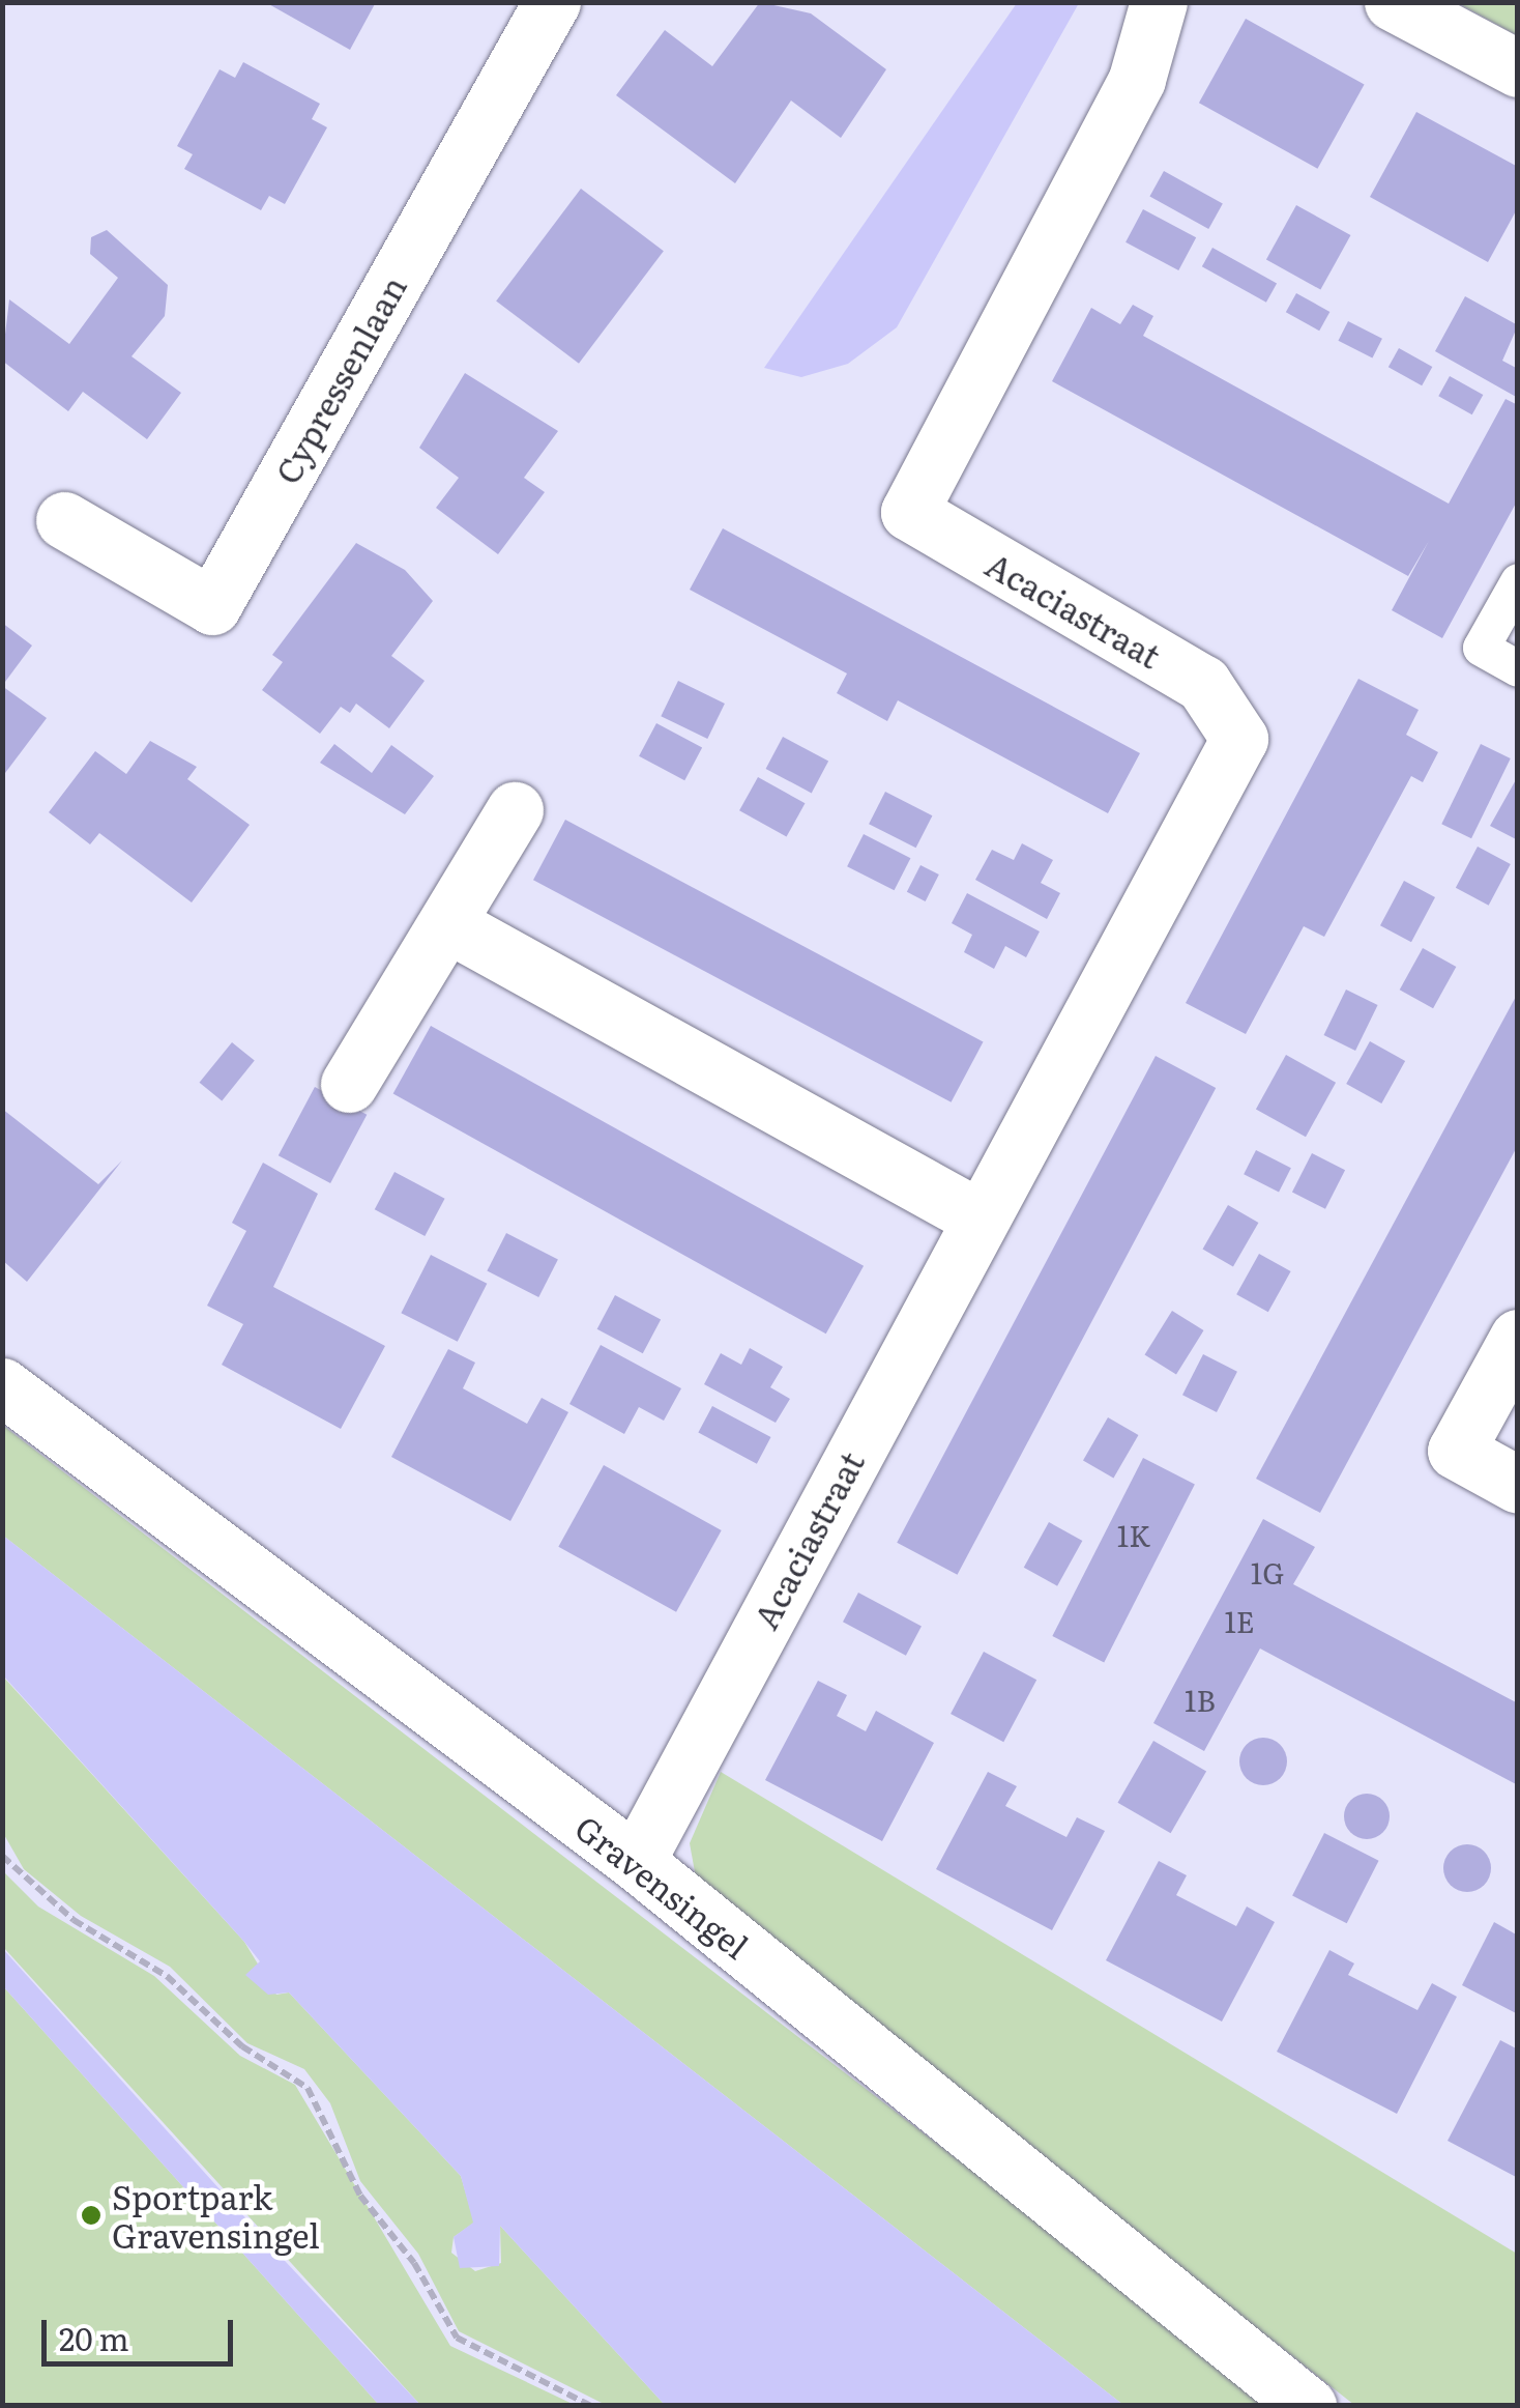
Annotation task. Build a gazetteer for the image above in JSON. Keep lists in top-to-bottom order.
{
  "streets": {
    "street": ["Cypressenlaan", "Acaciastraat", "Gravensingel"]
  },
  "crossings": [
    ["Acaciastraat", "Gravensingel"]
  ],
  "places": ["Sportpark Gravensingel"],
  "house_numbers": [
    "1K",
    "1G",
    "1E",
    "1B"
  ],
  "scale_bar": "20 m"
}
